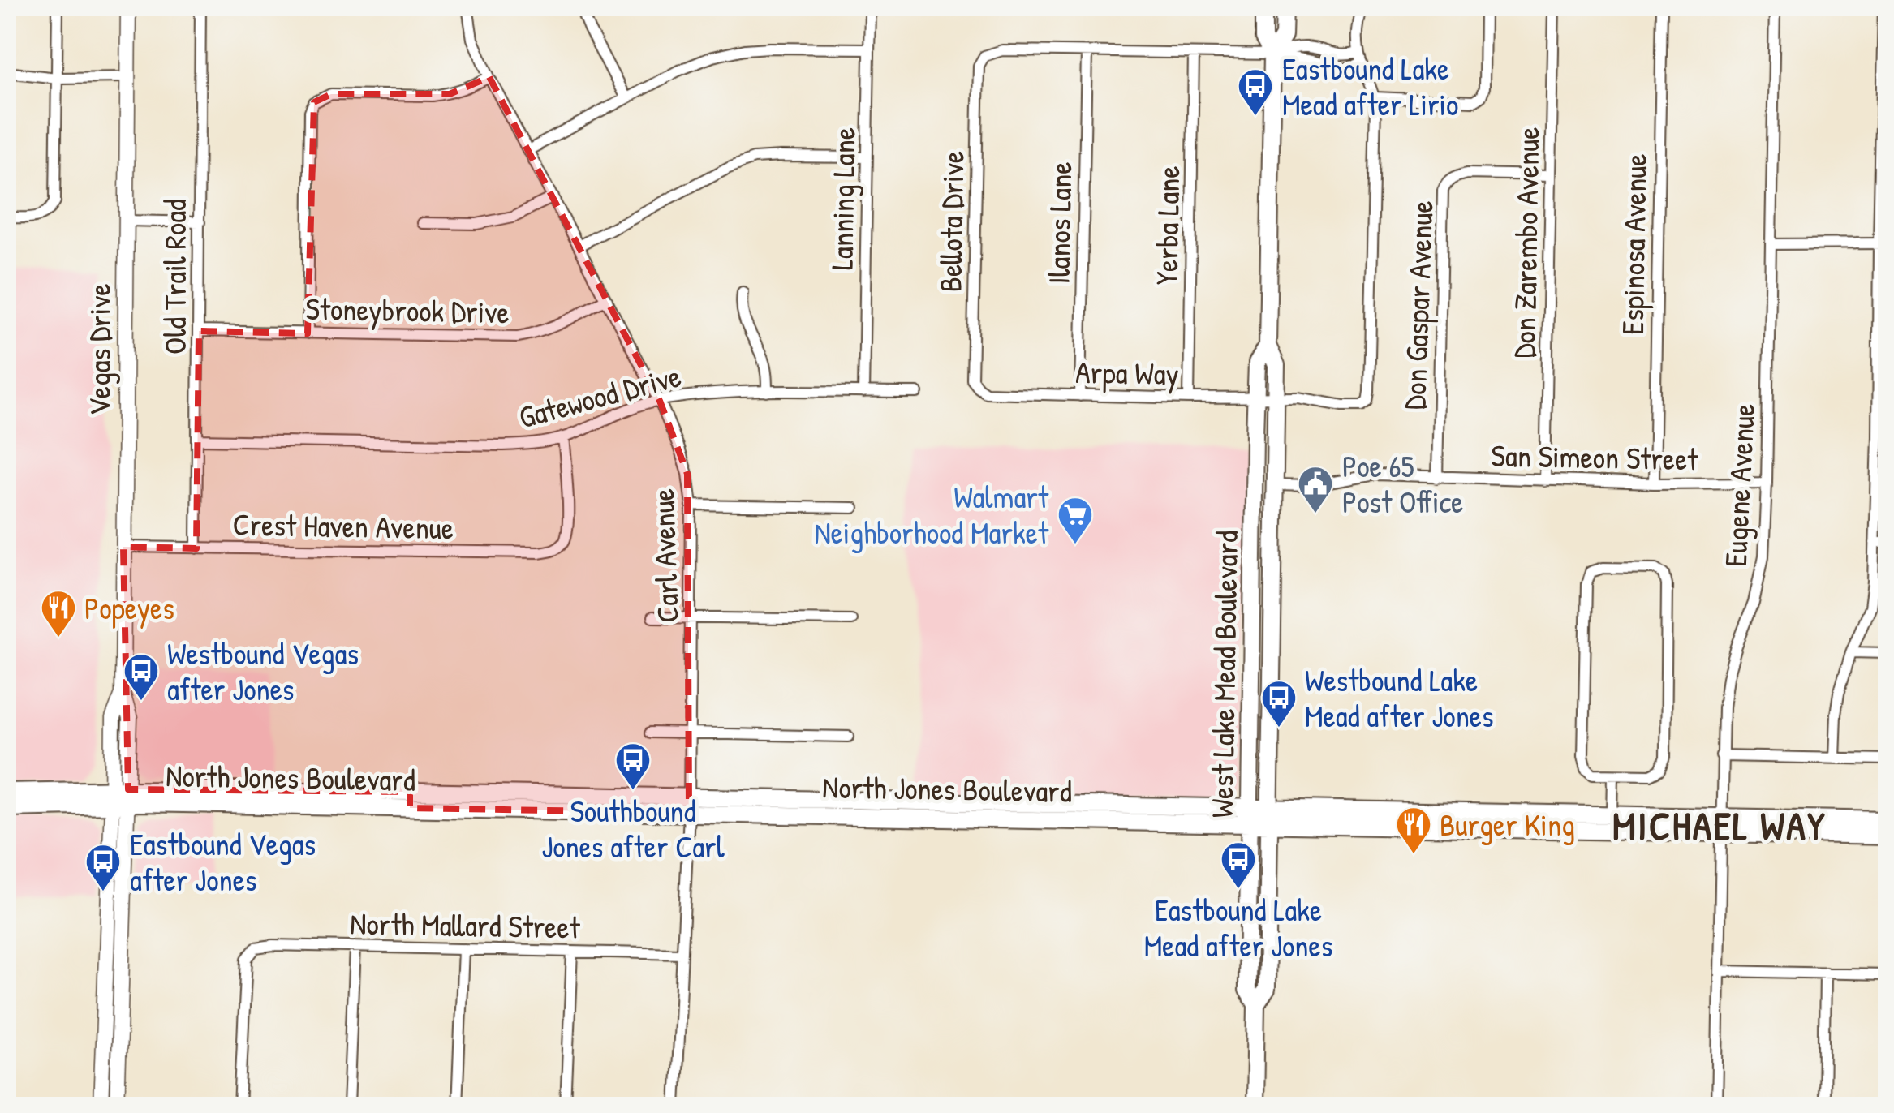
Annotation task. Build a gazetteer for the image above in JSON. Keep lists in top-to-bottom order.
{
  "streets": {
    "main road": ["Vegas Drive", "West Lake Mead Boulevard", "North Jones Boulevard"],
    "street": [
      "Lanning Lane",
      "Bellota Drive",
      "Ilanos Lane",
      "Yerba Lane",
      "Don Zarembo Avenue",
      "Espinosa Avenue",
      "Old Trail Road",
      "Don Gaspar Avenue",
      "Stoneybrook Drive",
      "Arpa Way",
      "Gatewood Drive",
      "San Simeon Street",
      "Eugene Avenue",
      "Crest Haven Avenue",
      "Carl Avenue",
      "North Mallard Street"
    ]
  },
  "crossings": [
    ["Lanning Lane", "Gatewood Drive"],
    ["Bellota Drive", "Ilanos Lane"],
    ["Bellota Drive", "Arpa Way"],
    ["Ilanos Lane", "Arpa Way"],
    ["Yerba Lane", "Arpa Way"],
    ["Don Zarembo Avenue", "Don Gaspar Avenue"],
    ["Don Zarembo Avenue", "San Simeon Street"],
    ["Espinosa Avenue", "San Simeon Street"],
    ["Old Trail Road", "Stoneybrook Drive"],
    ["Old Trail Road", "Gatewood Drive"],
    ["Old Trail Road", "Crest Haven Avenue"],
    ["Don Gaspar Avenue", "San Simeon Street"],
    ["Stoneybrook Drive", "Carl Avenue"],
    ["Vegas Drive", "Crest Haven Avenue"],
    ["Vegas Drive", "North Jones Boulevard"],
    ["Arpa Way", "West Lake Mead Boulevard"],
    ["Gatewood Drive", "Crest Haven Avenue"],
    ["Gatewood Drive", "Carl Avenue"],
    ["San Simeon Street", "Eugene Avenue"],
    ["San Simeon Street", "West Lake Mead Boulevard"],
    ["Eugene Avenue", "North Jones Boulevard"],
    ["Carl Avenue", "North Jones Boulevard"],
    ["Carl Avenue", "North Mallard Street"],
    ["West Lake Mead Boulevard", "North Jones Boulevard"]
  ],
  "districts": ["MICHAEL WAY"],
  "places": {
    "bus stop": [
      "Eastbound Lake Mead after Lirio",
      "Westbound Vegas after Jones",
      "Westbound Lake Mead after Jones",
      "Southbound Jones after Carl",
      "Eastbound Lake Mead after Jones",
      "Eastbound Vegas after Jones"
    ],
    "public building": ["Poe 65 Post Office"],
    "supermarket": ["Walmart Neighborhood Market"],
    "restaurant": ["Popeyes", "Burger King"]
  }
}
